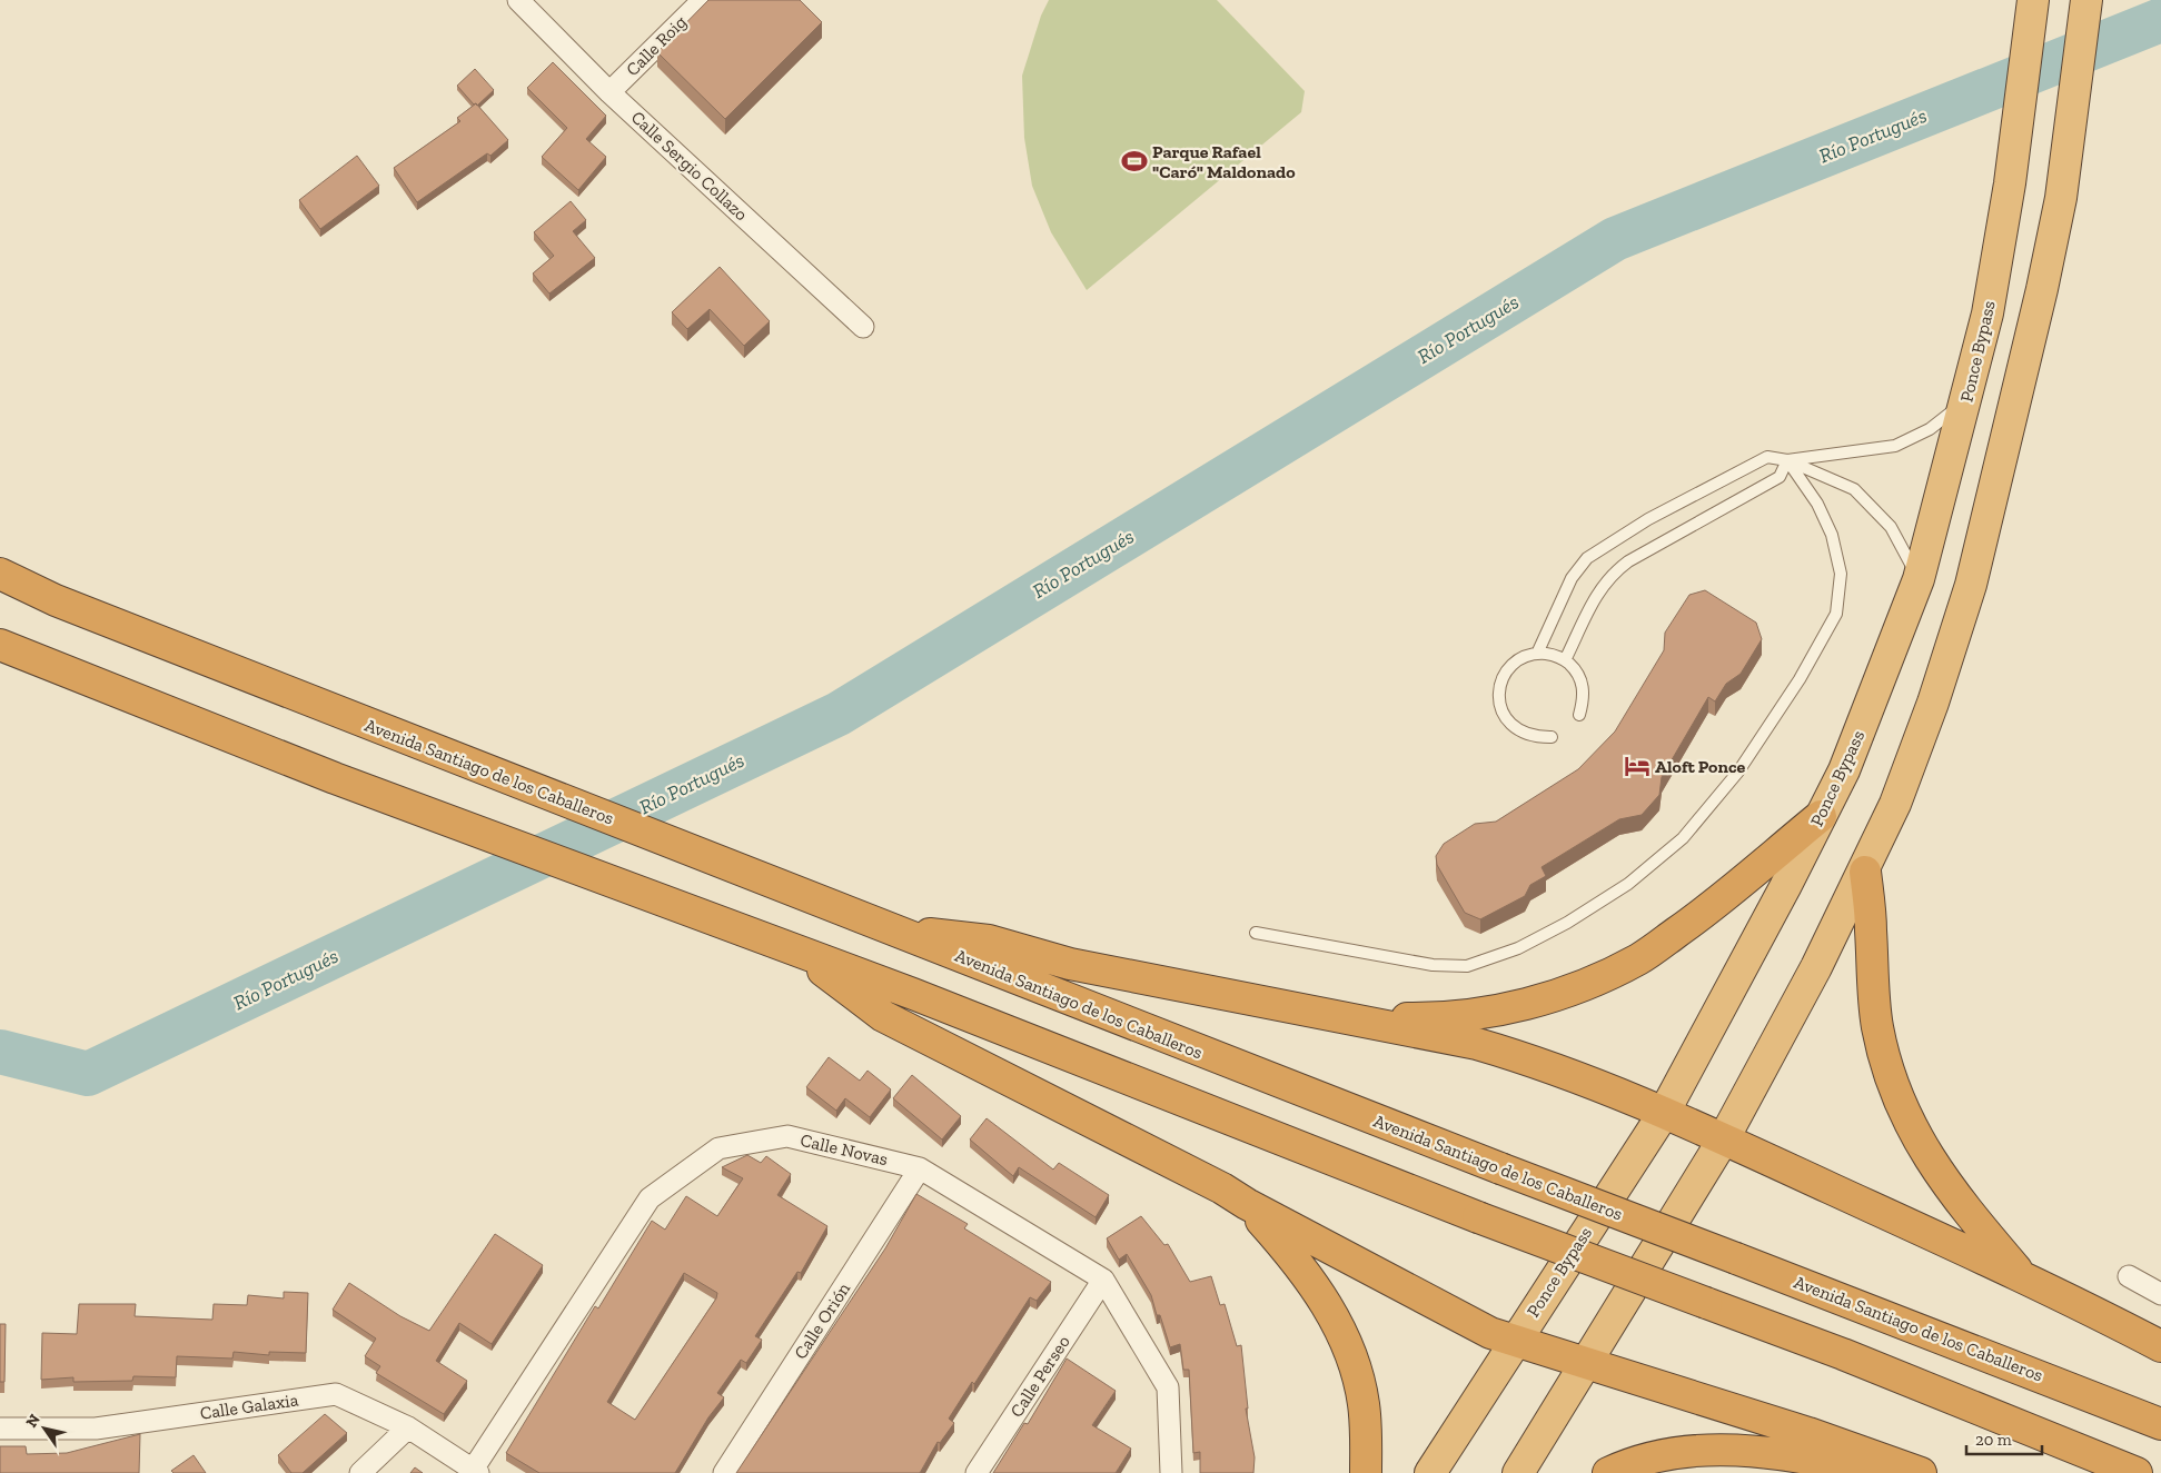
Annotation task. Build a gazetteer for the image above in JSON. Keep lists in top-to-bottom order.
{
  "streets": {
    "highway": ["Ponce Bypass", "Avenida Santiago de los Caballeros"],
    "street": [
      "Calle Roig",
      "Calle Sergio Collazo",
      "Calle Novas",
      "Calle Orión",
      "Calle Perseo",
      "Calle Galaxia"
    ]
  },
  "crossings": [
    ["Calle Roig", "Calle Sergio Collazo"],
    ["Calle Novas", "Calle Orión"],
    ["Calle Novas", "Calle Perseo"],
    ["Calle Novas", "Calle Galaxia"]
  ],
  "water": ["Río Portugués"],
  "places": {
    "sports": ["Parque Rafael \"Caró\" Maldonado"],
    "hotel": ["Aloft Ponce"]
  },
  "scale_bar": "20 m",
  "north": "top left"
}
